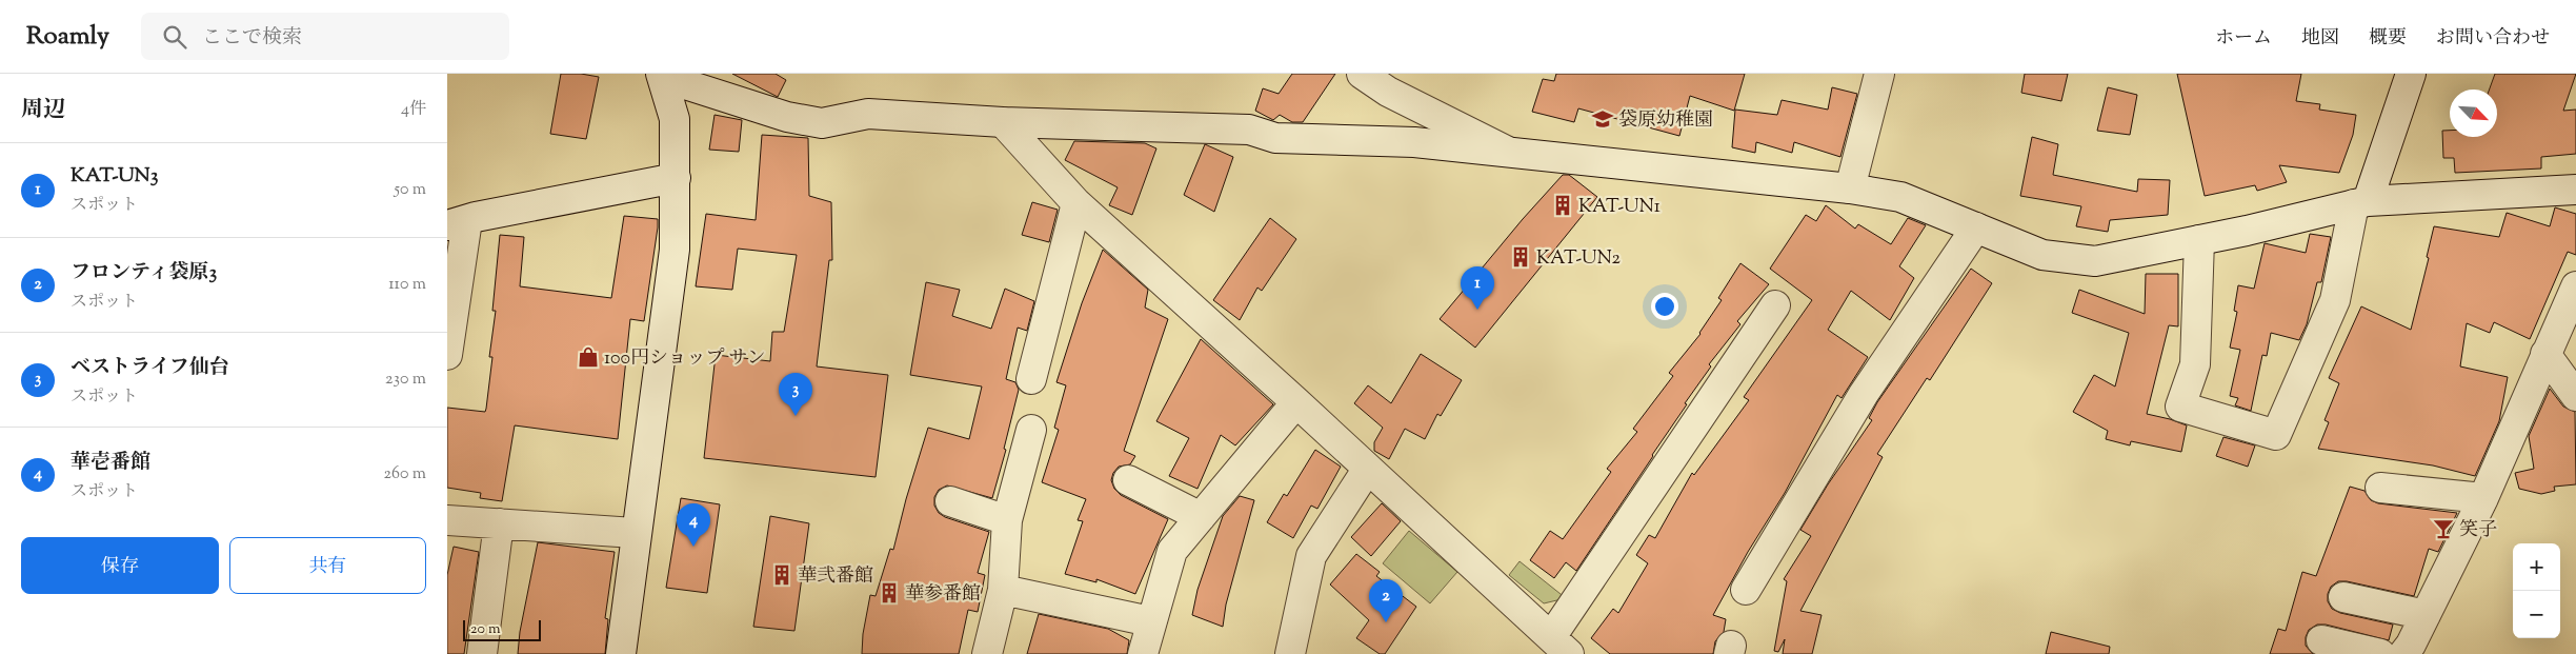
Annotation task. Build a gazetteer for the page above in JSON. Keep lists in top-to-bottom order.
{
  "places": {
    "school or university": ["袋原幼稚園"],
    "building": [
      "KAT-UN1",
      "KAT-UN2",
      "華弐番館",
      "華参番館"
    ],
    "shop": ["100円ショップ サン"],
    "bar": ["笑子"]
  },
  "scale_bar": "20 m",
  "north": "bottom right",
  "page": {
    "header": "Roamly",
    "search": "ここで検索",
    "nav": [
      "ホーム",
      "地図",
      "概要",
      "お問い合わせ"
    ],
    "heading": ["周辺", "4件"],
    "list": [
      {
        "mark": "1",
        "name": "KAT-UN3",
        "note": "スポット",
        "value": "50 m"
      },
      {
        "mark": "2",
        "name": "フロンティ袋原3",
        "note": "スポット",
        "value": "110 m"
      },
      {
        "mark": "3",
        "name": "ベストライフ仙台",
        "note": "スポット",
        "value": "230 m"
      },
      {
        "mark": "4",
        "name": "華壱番館",
        "note": "スポット",
        "value": "260 m"
      }
    ],
    "pins": [
      "1",
      "3",
      "4",
      "2"
    ],
    "buttons": ["保存", "共有"],
    "map_buttons": ["+", "−"],
    "scale": "20 m"
  }
}
